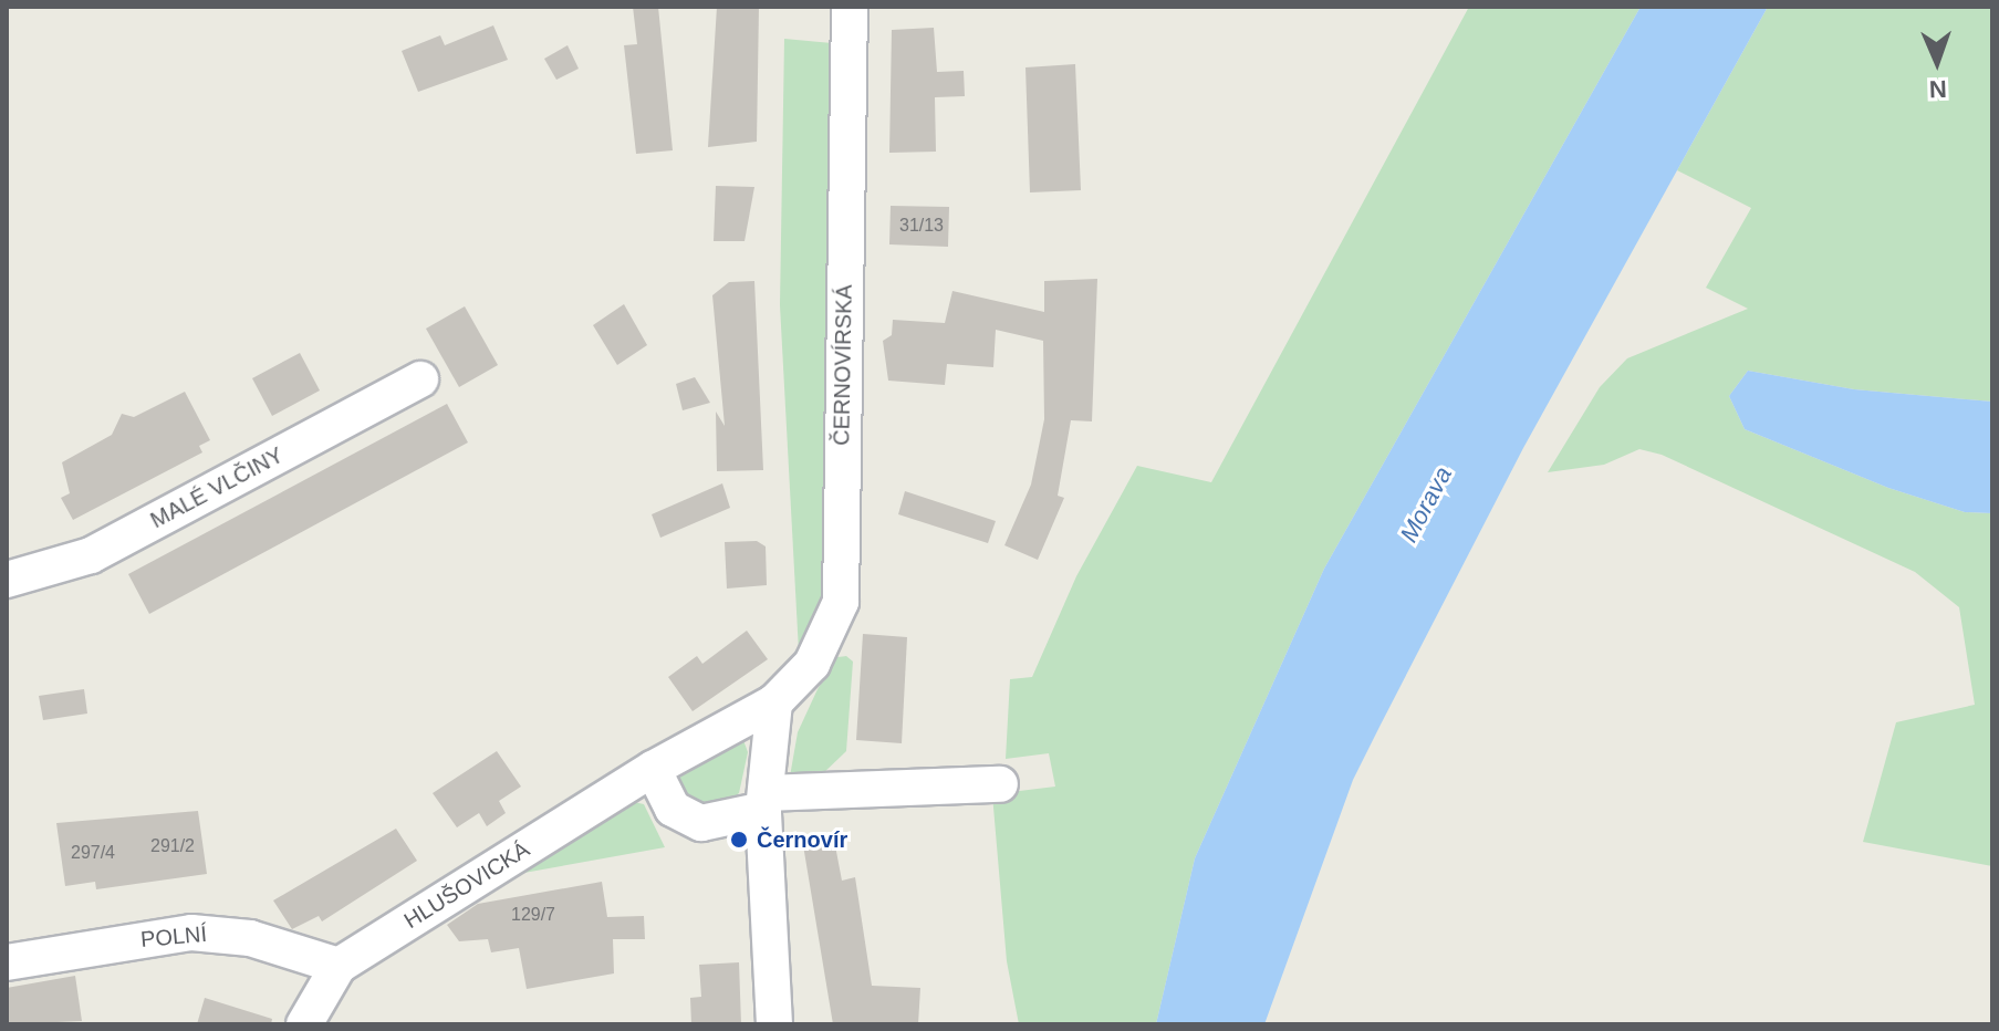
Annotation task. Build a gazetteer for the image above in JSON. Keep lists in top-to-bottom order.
{
  "streets": {
    "street": [
      "ČERNOVÍRSKÁ",
      "MALÉ VLČINY",
      "HLUŠOVICKÁ",
      "POLNÍ"
    ]
  },
  "crossings": [
    ["ČERNOVÍRSKÁ", "HLUŠOVICKÁ"],
    ["HLUŠOVICKÁ", "POLNÍ"]
  ],
  "water": ["Morava"],
  "places": ["Černovír"],
  "house_numbers": [
    "31/13",
    "291/2",
    "297/4",
    "129/7"
  ],
  "north": "bottom"
}
